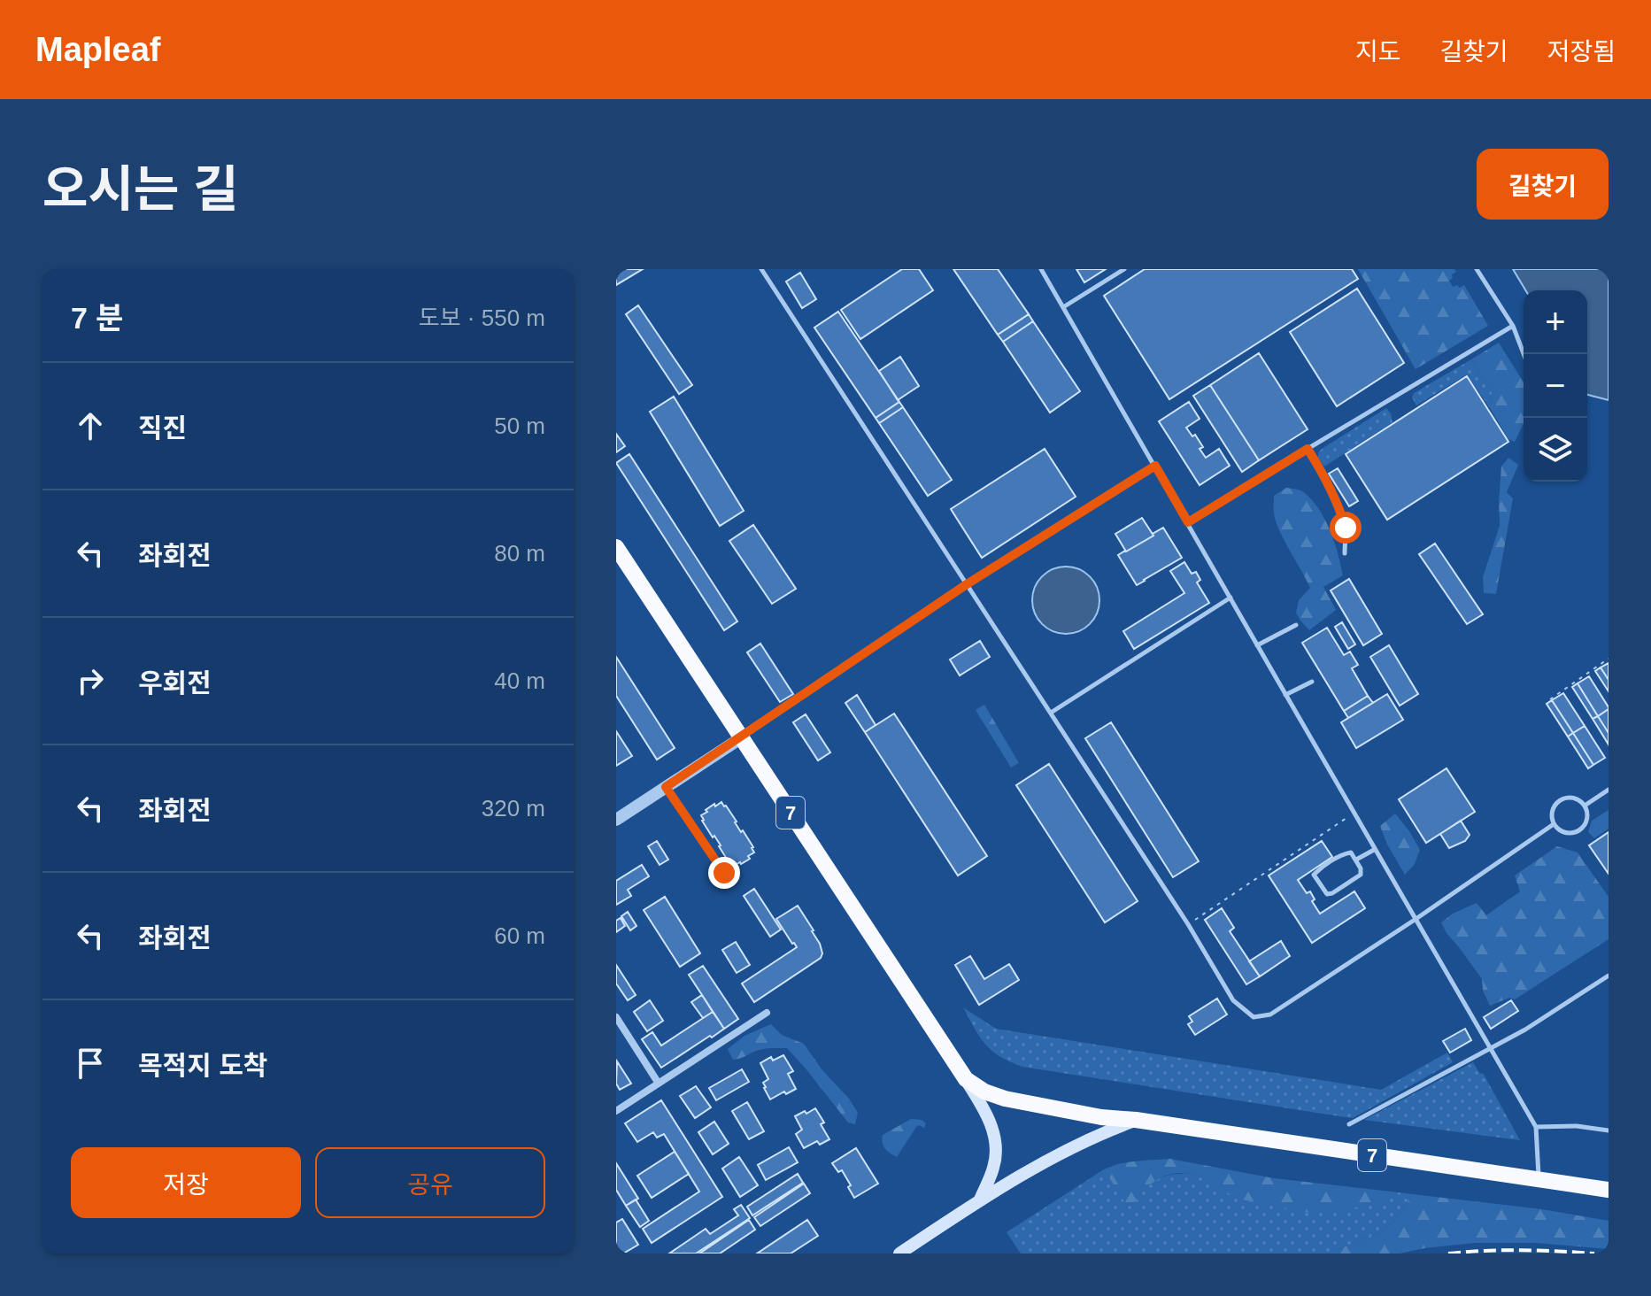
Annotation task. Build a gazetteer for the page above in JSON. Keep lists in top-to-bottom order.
{
  "streets": {
    "highway": ["7"]
  },
  "page": {
    "header": "Mapleaf",
    "nav": ["지도", "길찾기", "저장됨"],
    "title": "오시는 길",
    "buttons": [
      "길찾기",
      ["저장", "공유"]
    ],
    "heading": ["7 분", "도보 · 550 m"],
    "map_buttons": ["+", "−"],
    "list": [
      ["직진", "50 m"],
      ["좌회전", "80 m"],
      ["우회전", "40 m"],
      ["좌회전", "320 m"],
      ["좌회전", "60 m"],
      "목적지 도착"
    ]
  }
}
